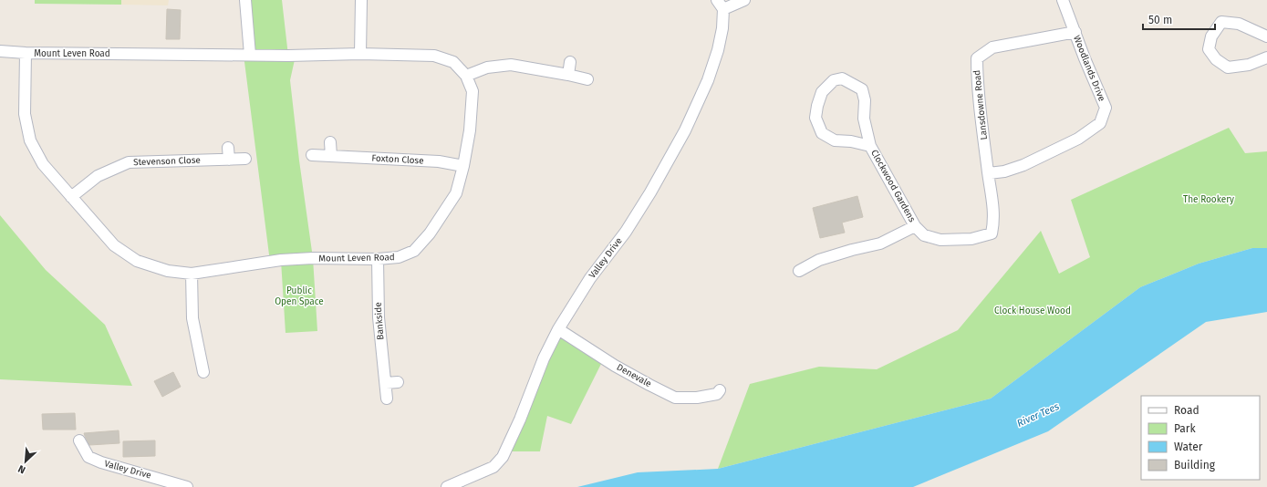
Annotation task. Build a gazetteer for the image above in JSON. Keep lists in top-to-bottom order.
{
  "streets": {
    "street": [
      "Mount Leven Road",
      "Woodlands Drive",
      "Lansdowne Road",
      "Foxton Close",
      "Stevenson Close",
      "Clockwood Gardens",
      "Valley Drive",
      "Bankside",
      "Denevale"
    ]
  },
  "crossings": [
    ["Mount Leven Road", "Foxton Close"],
    ["Mount Leven Road", "Stevenson Close"],
    ["Mount Leven Road", "Bankside"],
    ["Woodlands Drive", "Lansdowne Road"],
    ["Lansdowne Road", "Clockwood Gardens"],
    ["Valley Drive", "Denevale"]
  ],
  "water": ["River Tees"],
  "parks": ["The Rookery", "Public Open Space", "Clock House Wood"],
  "legend": [
    "Road",
    "Park",
    "Water",
    "Building"
  ],
  "scale_bar": "50 m",
  "north": "bottom left"
}
